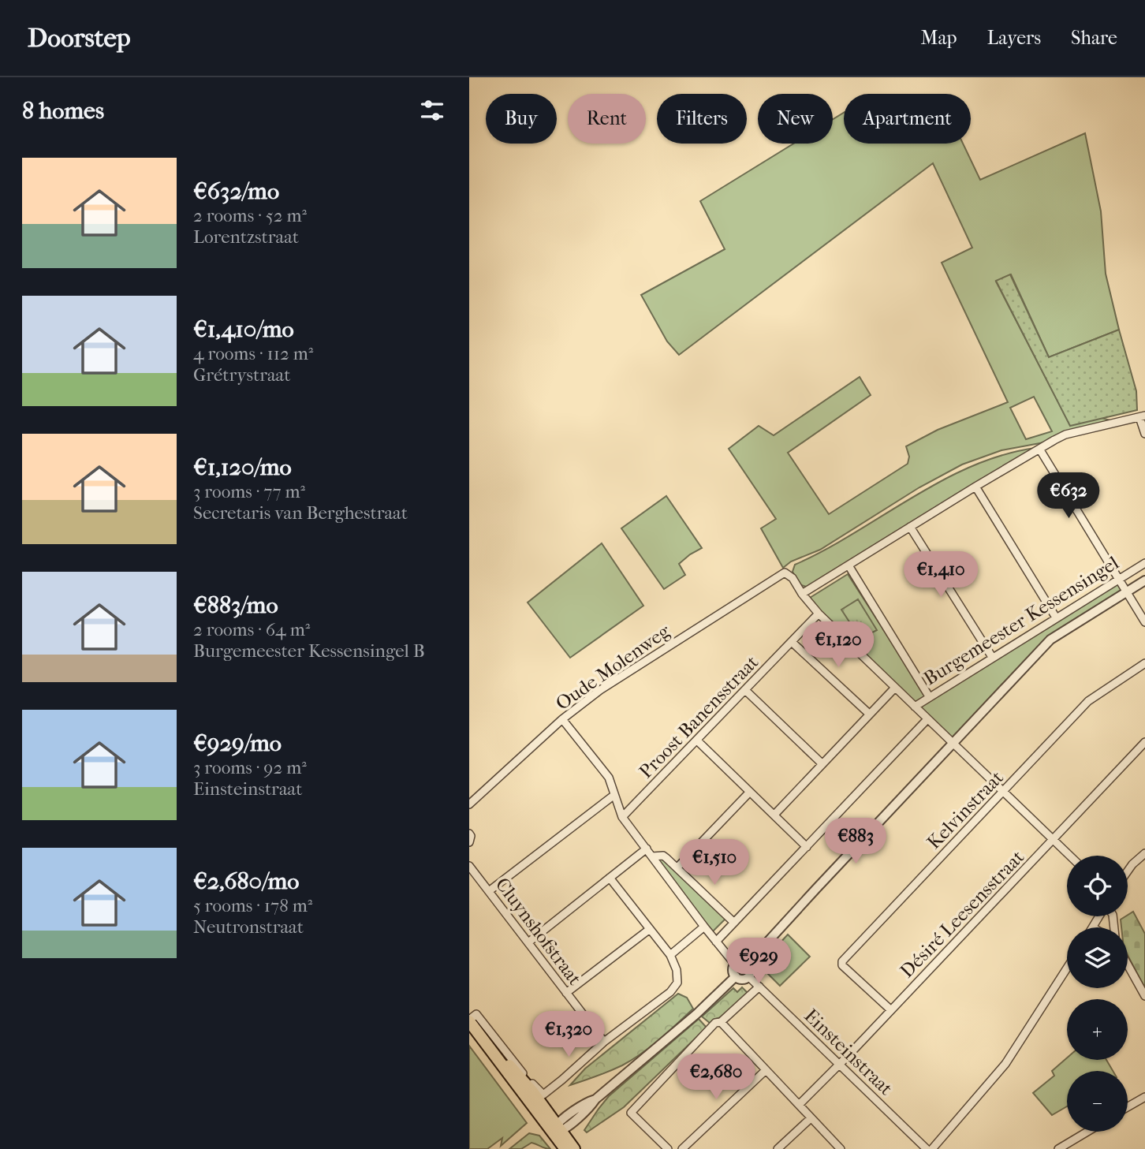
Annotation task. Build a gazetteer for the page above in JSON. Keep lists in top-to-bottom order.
{
  "streets": {
    "street": [
      "Burgemeester Kessensingel",
      "Oude Molenweg",
      "Proost Banensstraat",
      "Kelvinstraat",
      "Désiré Leesensstraat",
      "Cluynshofstraat",
      "Einsteinstraat"
    ]
  },
  "crossings": [
    ["Burgemeester Kessensingel", "Einsteinstraat"],
    ["Kelvinstraat", "Désiré Leesensstraat"],
    ["Désiré Leesensstraat", "Einsteinstraat"]
  ],
  "page": {
    "header": "Doorstep",
    "nav": ["Map", "Layers", "Share"],
    "heading": "8 homes",
    "chip": [
      "Buy",
      "Rent",
      "Filters",
      "New",
      "Apartment"
    ],
    "list": [
      {
        "name": "€632/mo",
        "note": "2 rooms · 52 m² · Lorentzstraat"
      },
      {
        "name": "€1,410/mo",
        "note": "4 rooms · 112 m² · Grétrystraat"
      },
      {
        "name": "€1,120/mo",
        "note": "3 rooms · 77 m² · Secretaris van Berghestraat"
      },
      {
        "name": "€883/mo",
        "note": "2 rooms · 64 m² · Burgemeester Kessensingel B"
      },
      {
        "name": "€929/mo",
        "note": "3 rooms · 92 m² · Einsteinstraat"
      },
      {
        "name": "€2,680/mo",
        "note": "5 rooms · 178 m² · Neutronstraat"
      }
    ],
    "price": [
      "€632",
      "€1,410",
      "€1,120",
      "€883",
      "€1,510",
      "€929",
      "€1,320",
      "€2,680"
    ],
    "map_buttons": ["+", "−"]
  }
}
